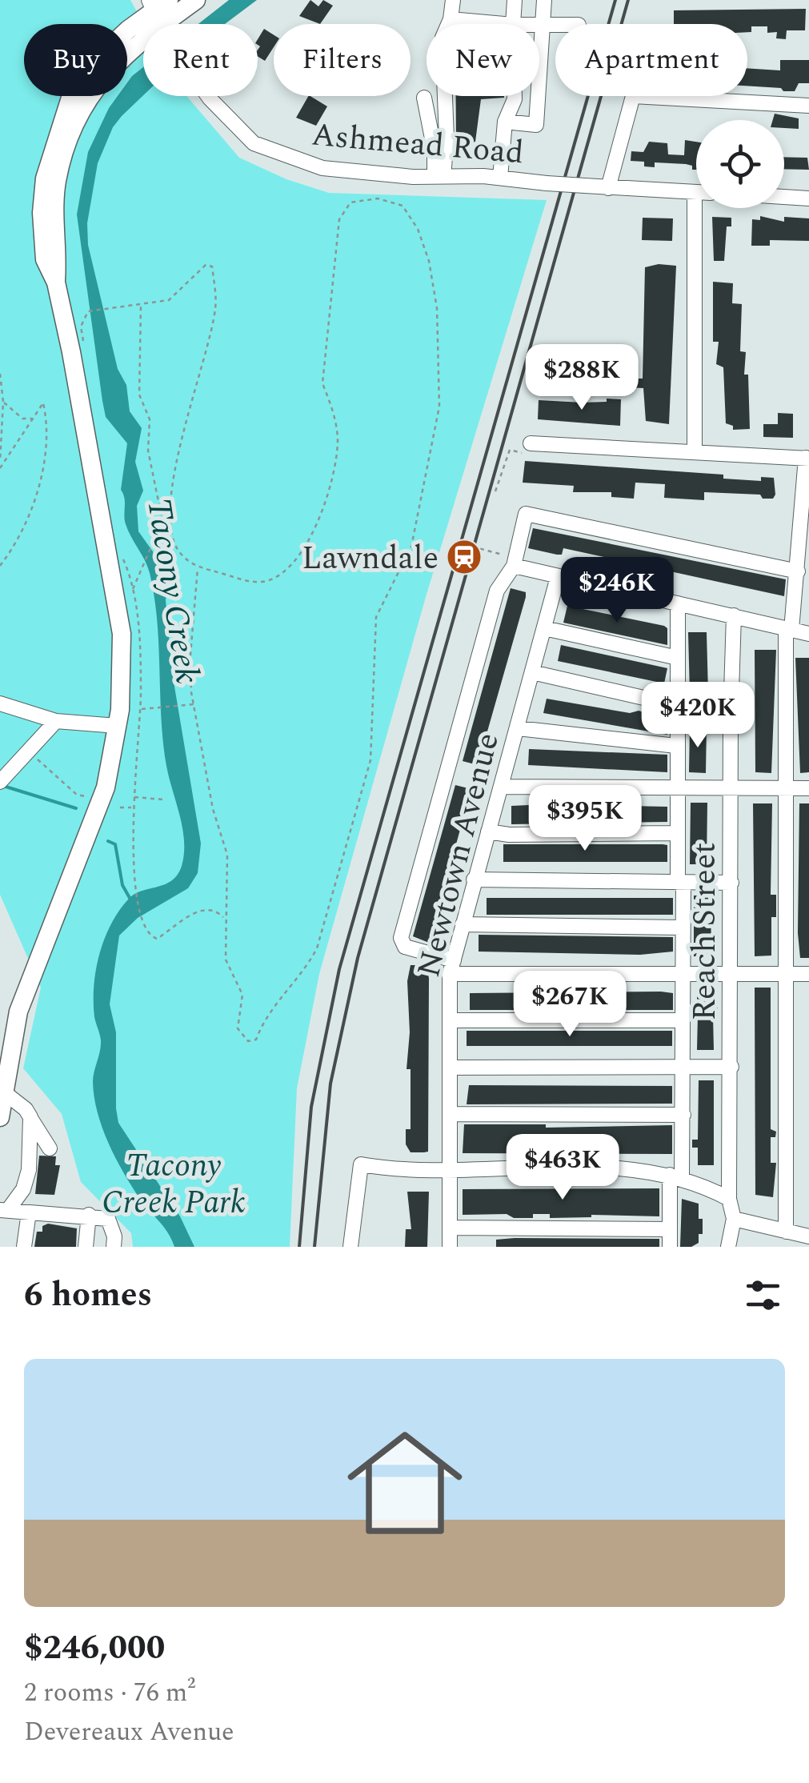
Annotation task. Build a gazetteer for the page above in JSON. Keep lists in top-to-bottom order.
{
  "streets": {
    "street": ["Ashmead Road", "Newtown Avenue", "Reach Street"]
  },
  "water": ["Tacony Creek"],
  "parks": ["Tacony Creek Park"],
  "places": {
    "station": ["Lawndale"]
  },
  "page": {
    "chip": [
      "Buy",
      "Rent",
      "Filters",
      "New",
      "Apartment"
    ],
    "price": [
      "$288K",
      "$246K",
      "$420K",
      "$395K",
      "$267K",
      "$463K"
    ],
    "heading": "6 homes",
    "list": [
      {
        "name": "$246,000",
        "note": "2 rooms · 76 m² · Devereaux Avenue"
      }
    ]
  }
}
